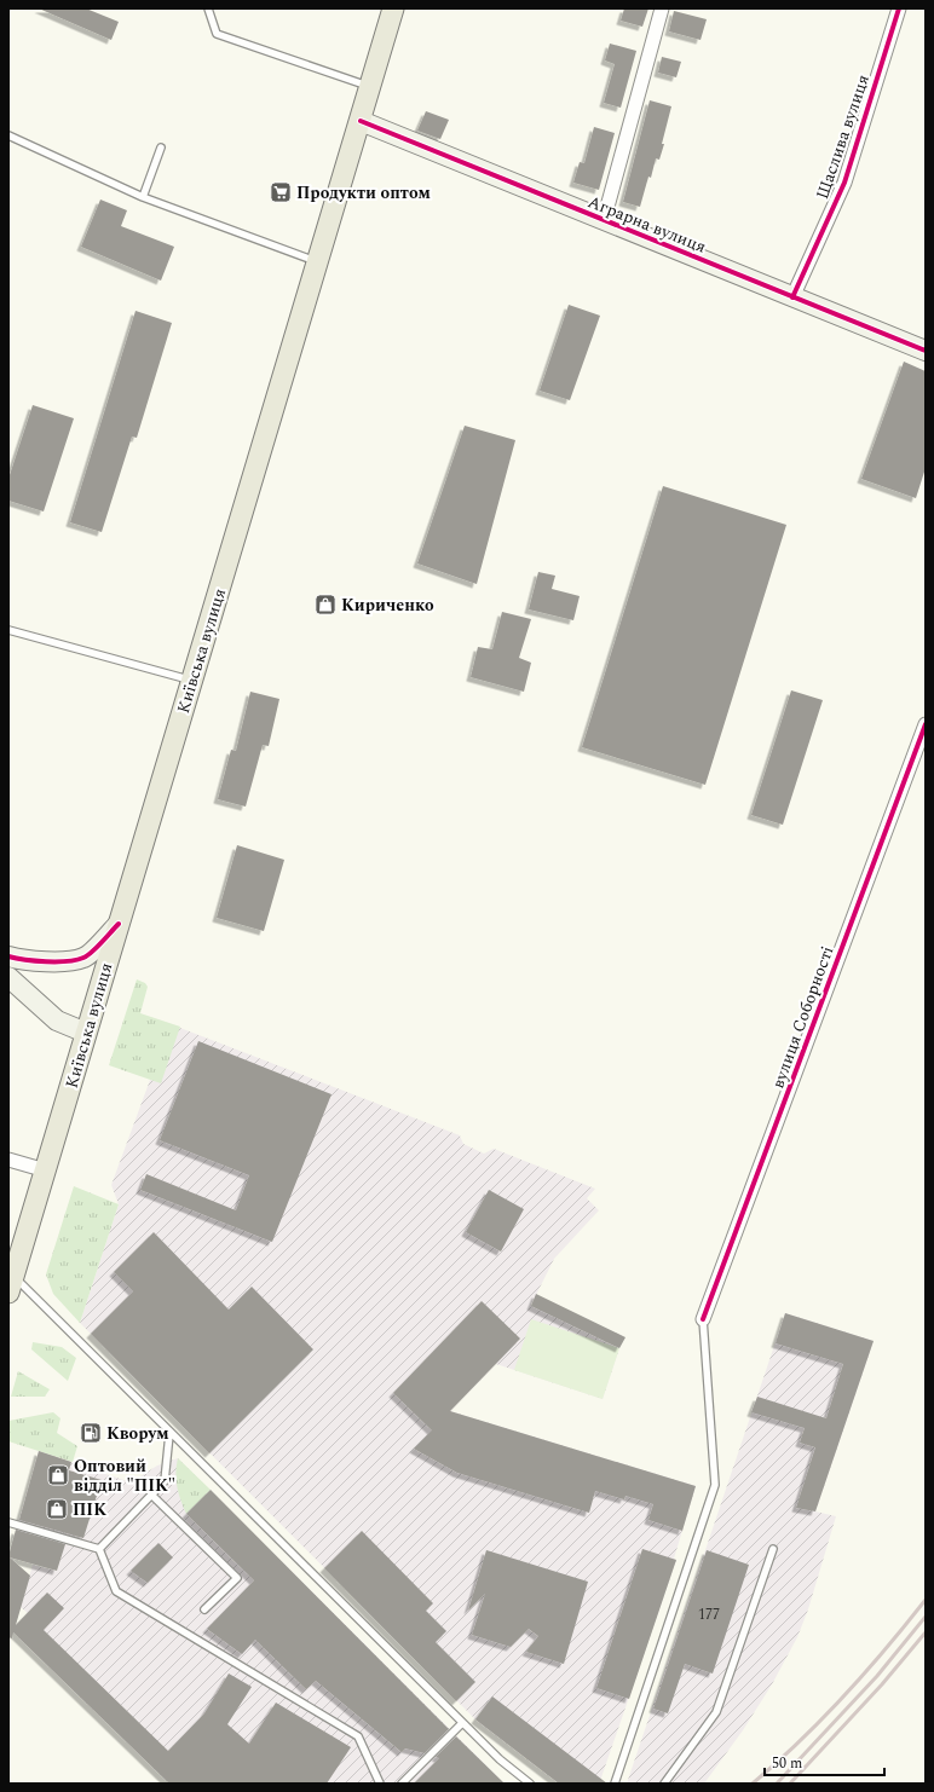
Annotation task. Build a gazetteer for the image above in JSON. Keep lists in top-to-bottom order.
{
  "streets": {
    "main road": ["Київська вулиця"],
    "street": ["Щаслива вулиця", "Аграрна вулиця", "вулиця Соборності"]
  },
  "crossings": [
    ["Щаслива вулиця", "Аграрна вулиця"],
    ["Аграрна вулиця", "Київська вулиця"]
  ],
  "places": {
    "supermarket": ["Продукти оптом"],
    "shop": ["Кириченко", "Оптовий відділ \"ПІК\"", "ПІК"],
    "fuel station": ["Кворум"]
  },
  "house_numbers": ["177"],
  "scale_bar": "50 m"
}
